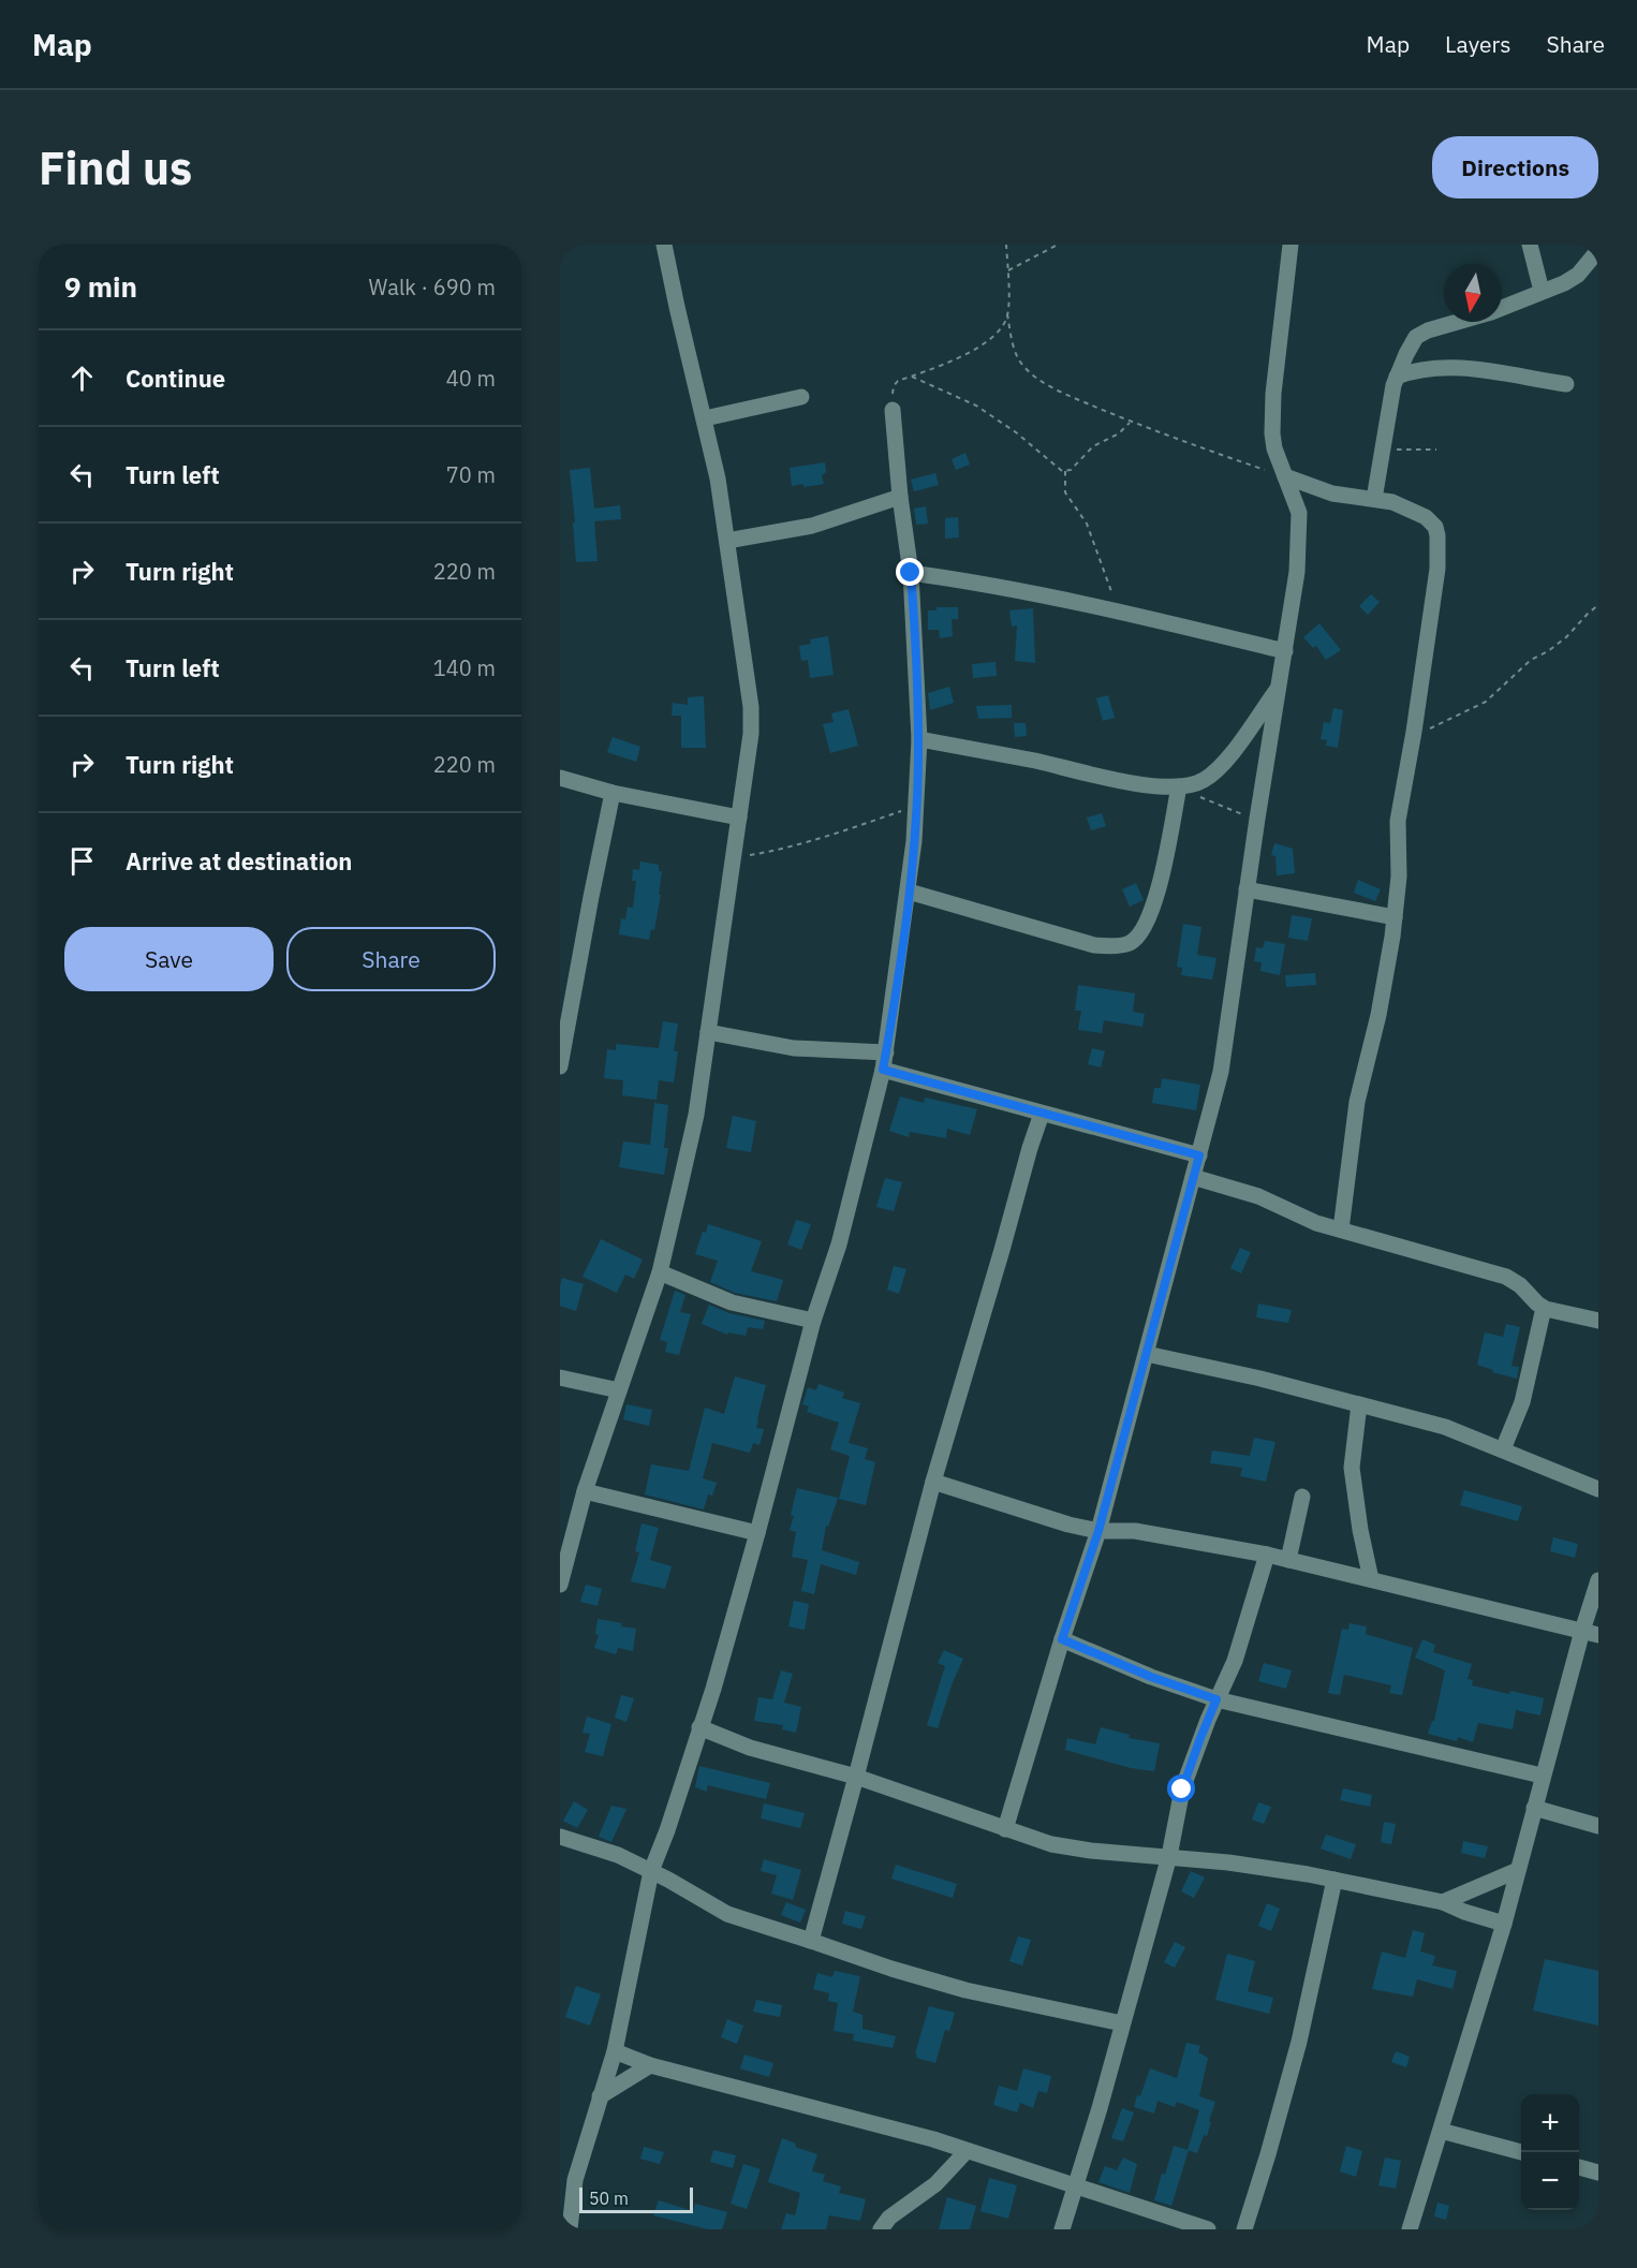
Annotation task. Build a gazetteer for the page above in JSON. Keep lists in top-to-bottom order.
{
  "scale_bar": "50 m",
  "north": "bottom",
  "page": {
    "header": "Map",
    "nav": ["Map", "Layers", "Share"],
    "buttons": [
      "Directions",
      ["Save", "Share"]
    ],
    "title": "Find us",
    "heading": ["9 min", "Walk · 690 m"],
    "list": [
      ["Continue", "40 m"],
      ["Turn left", "70 m"],
      ["Turn right", "220 m"],
      ["Turn left", "140 m"],
      ["Turn right", "220 m"],
      "Arrive at destination"
    ],
    "map_buttons": ["+", "−"],
    "scale": "50 m"
  }
}
